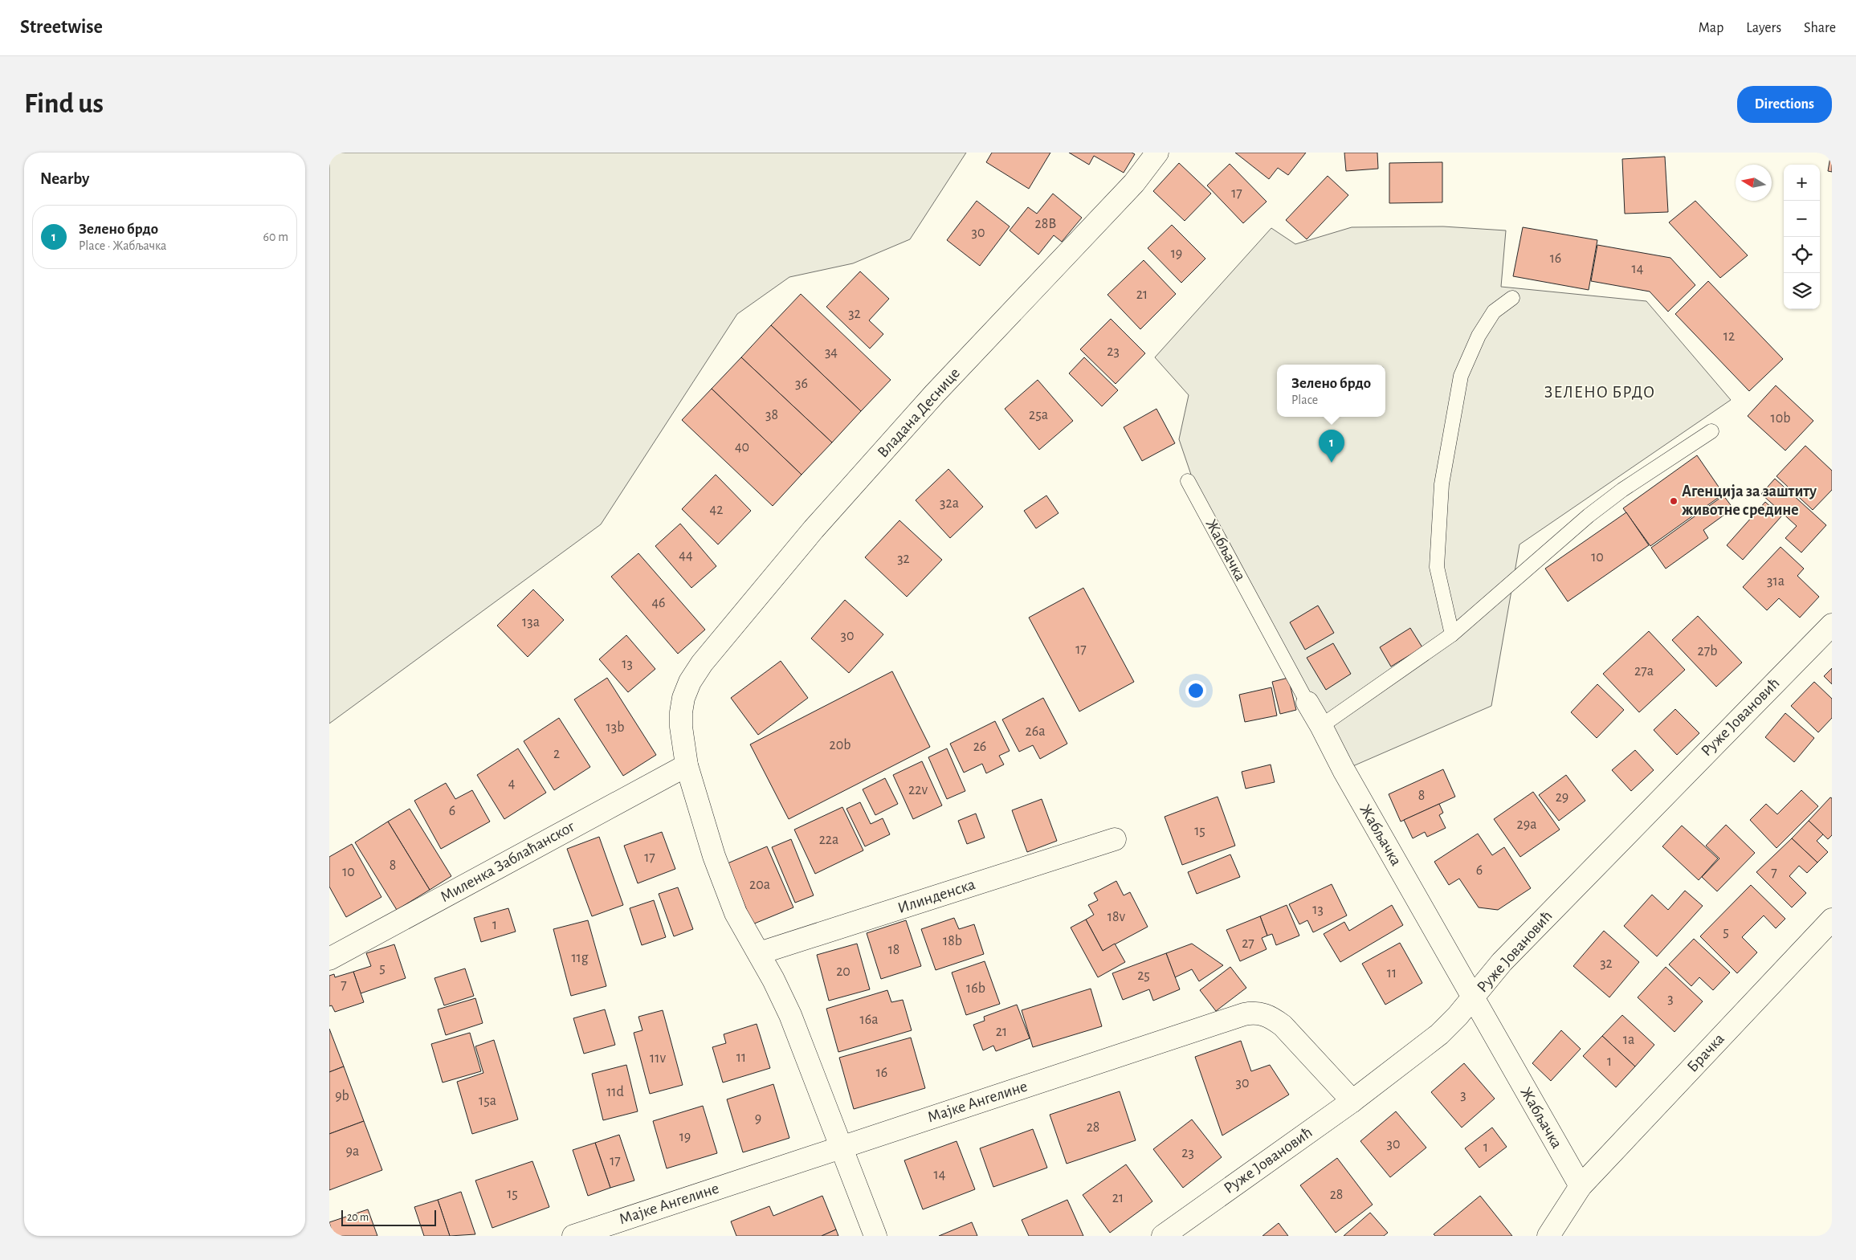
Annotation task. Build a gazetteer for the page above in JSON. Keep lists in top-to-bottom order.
{
  "streets": {
    "street": [
      "Владана Деснице",
      "Жабљачка",
      "Руже Јовановић",
      "Миленка Заблаћанског",
      "Илинденска",
      "Брачка",
      "Мајке Ангелине"
    ]
  },
  "crossings": [
    ["Владана Деснице", "Миленка Заблаћанског"],
    ["Жабљачка", "Руже Јовановић"],
    ["Жабљачка", "Брачка"],
    ["Руже Јовановић", "Мајке Ангелине"]
  ],
  "districts": ["ЗЕЛЕНО БРДО"],
  "places": ["Агенција за заштиту животне средине"],
  "house_numbers": [
    "17",
    "28В",
    "30",
    "19",
    "16",
    "14",
    "21",
    "32",
    "12",
    "23",
    "34",
    "36",
    "38",
    "25a",
    "10b",
    "40",
    "32a",
    "42",
    "44",
    "10",
    "32",
    "31a",
    "46",
    "13a",
    "30",
    "17",
    "27b",
    "13",
    "27a",
    "13b",
    "26a",
    "20b",
    "26",
    "2",
    "4",
    "22v",
    "8",
    "29",
    "6",
    "29a",
    "15",
    "22a",
    "17",
    "8",
    "6",
    "10",
    "7",
    "20a",
    "13",
    "18v",
    "1",
    "5",
    "18b",
    "27",
    "18",
    "11g",
    "32",
    "5",
    "20",
    "11",
    "25",
    "7",
    "16b",
    "3",
    "16a",
    "21",
    "1a",
    "11",
    "11v",
    "1",
    "16",
    "30",
    "11d",
    "3",
    "9b",
    "15a",
    "9",
    "28",
    "19",
    "30",
    "1",
    "9a",
    "23",
    "17",
    "14",
    "15",
    "28",
    "21"
  ],
  "scale_bar": "20 m",
  "north": "left",
  "page": {
    "header": "Streetwise",
    "nav": ["Map", "Layers", "Share"],
    "buttons": "Directions",
    "title": "Find us",
    "heading": "Nearby",
    "map_buttons": ["+", "−"],
    "list": [
      {
        "mark": "1",
        "name": "Зелено брдо",
        "note": "Place · Жабљачка",
        "value": "60 m"
      }
    ],
    "popup": ["Зелено брдо", "Place"],
    "pins": "1",
    "scale": "20 m"
  }
}
